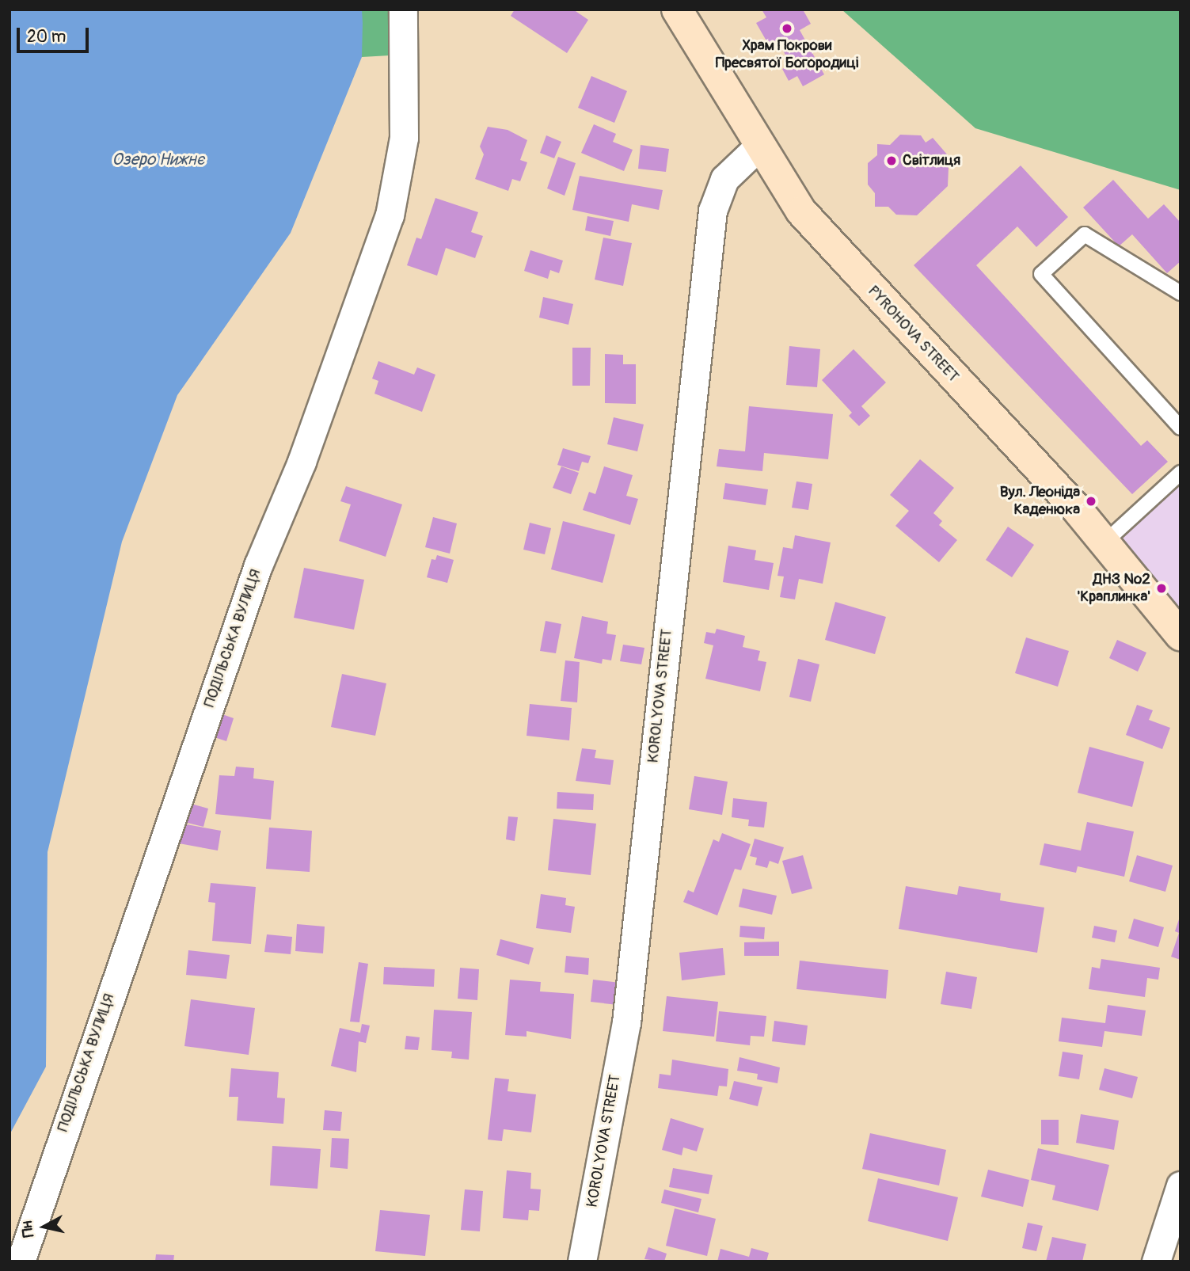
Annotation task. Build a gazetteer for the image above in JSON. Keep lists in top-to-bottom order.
{
  "streets": {
    "street": ["PYROHOVA STREET", "ПОДІЛЬСЬКА ВУЛИЦЯ", "KOROLYOVA STREET"]
  },
  "crossings": [
    ["PYROHOVA STREET", "KOROLYOVA STREET"]
  ],
  "water": ["Озеро Нижнє"],
  "places": [
    "Храм Покрови Пресвятої Богородиці",
    "Світлиця",
    "Вул. Леоніда Каденюка",
    "ДНЗ №2 'Краплинка'"
  ],
  "scale_bar": "20 m",
  "north": "left"
}
